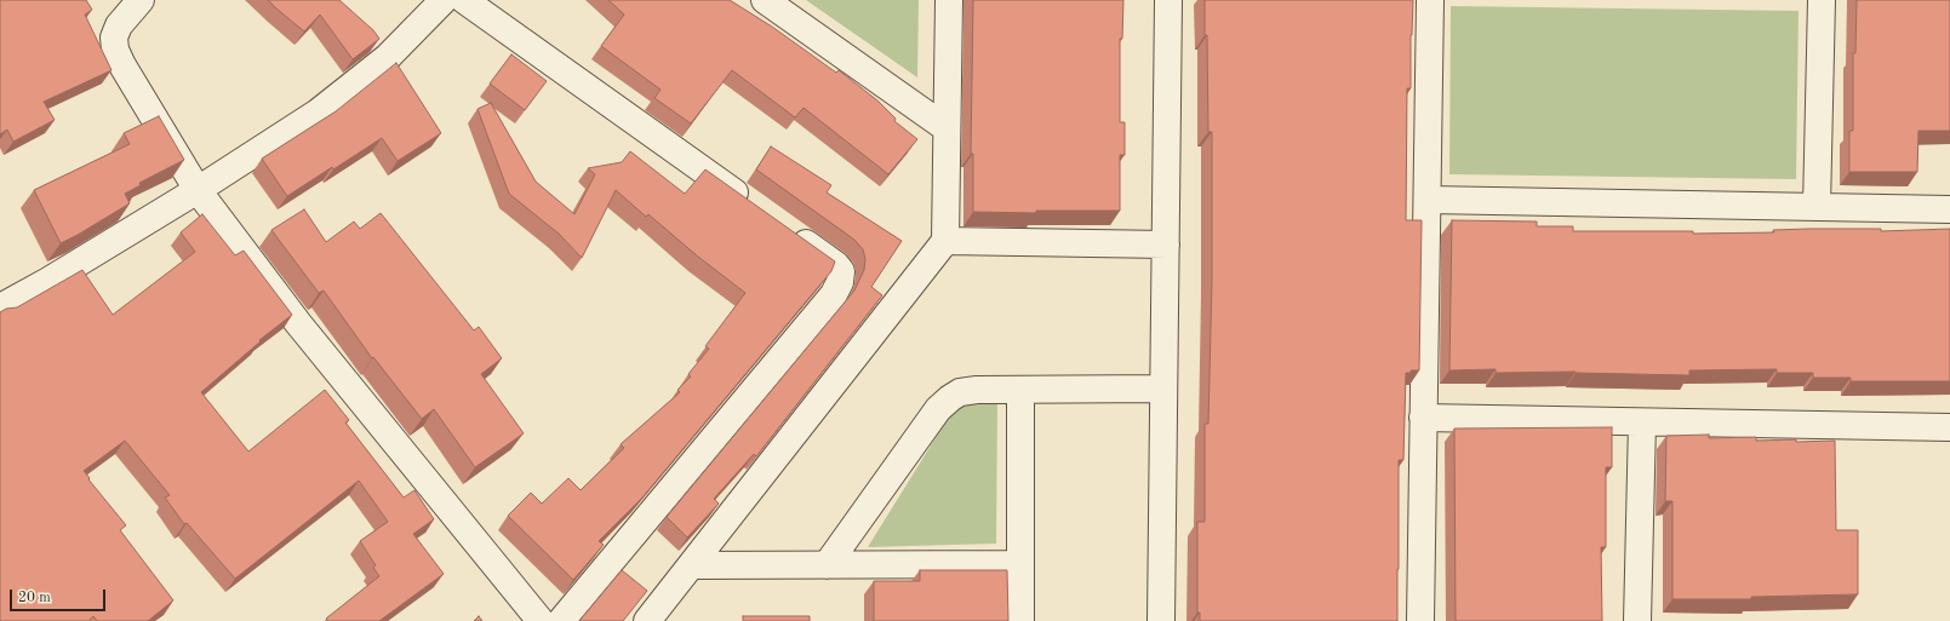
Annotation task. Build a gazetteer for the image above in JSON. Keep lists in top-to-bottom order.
{
  "scale_bar": "20 m"
}
